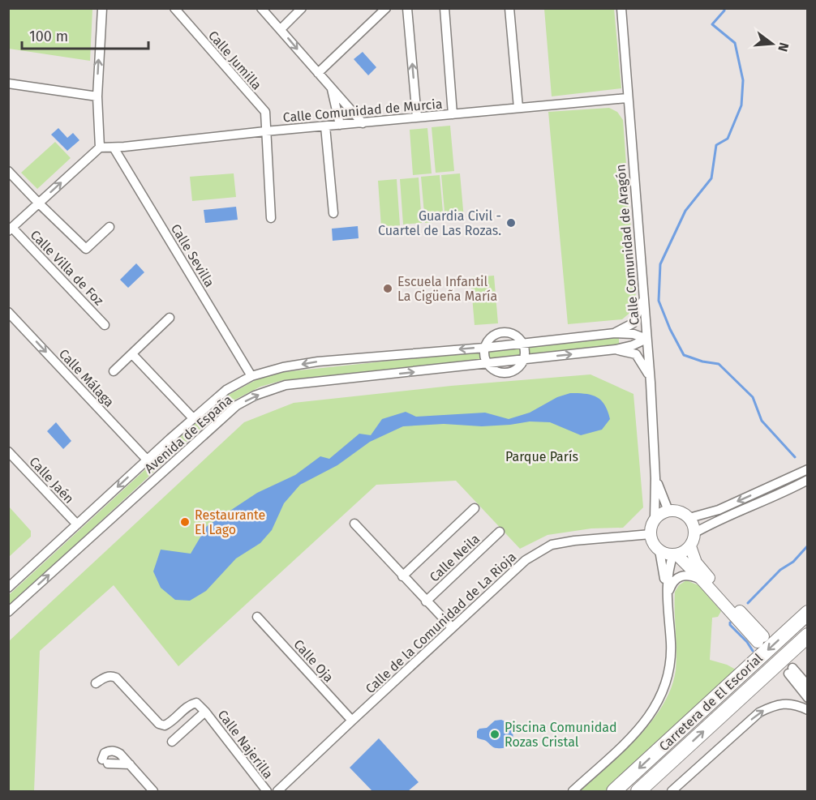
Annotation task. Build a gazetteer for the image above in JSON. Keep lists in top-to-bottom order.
{
  "streets": {
    "highway": ["Carretera de El Escorial"],
    "street": [
      "Calle Jumilla",
      "Calle Comunidad de Murcia",
      "Calle Comunidad de Aragón",
      "Calle Sevilla",
      "Calle Villa de Foz",
      "Calle Málaga",
      "Avenida de España",
      "Calle Jaén",
      "Calle Neila",
      "Calle de la Comunidad de La Rioja",
      "Calle Oja",
      "Calle Najerilla"
    ]
  },
  "crossings": [
    ["Calle Jumilla", "Calle Comunidad de Murcia"],
    ["Calle Comunidad de Murcia", "Calle Comunidad de Aragón"],
    ["Calle Comunidad de Murcia", "Calle Sevilla"],
    ["Calle Comunidad de Aragón", "Avenida de España"],
    ["Calle Comunidad de Aragón", "Calle de la Comunidad de La Rioja"],
    ["Calle Sevilla", "Avenida de España"],
    ["Calle Málaga", "Avenida de España"],
    ["Avenida de España", "Calle Jaén"],
    ["Calle Neila", "Calle de la Comunidad de La Rioja"],
    ["Calle de la Comunidad de La Rioja", "Calle Oja"]
  ],
  "parks": ["Parque París"],
  "places": [
    "Guardia Civil - Cuartel de Las Rozas.",
    "Escuela Infantil La Cigüeña María",
    "Restaurante El Lago",
    "Piscina Comunidad Rozas Cristal"
  ],
  "scale_bar": "100 m",
  "north": "right"
}
